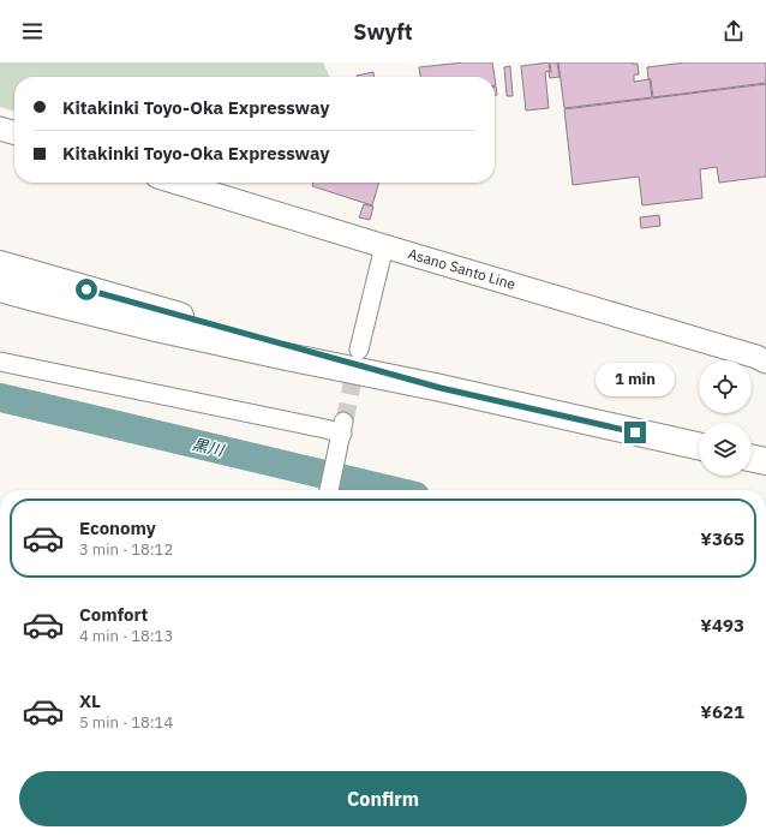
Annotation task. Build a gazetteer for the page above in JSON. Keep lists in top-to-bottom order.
{
  "streets": {
    "main road": ["Asano Santo Line"]
  },
  "water": ["黒川"],
  "page": {
    "header": "Swyft",
    "banner": ["Kitakinki Toyo-Oka Expressway", "Kitakinki Toyo-Oka Expressway"],
    "bubble": "1 min",
    "list": [
      {
        "name": "Economy",
        "note": "3 min · 18:12",
        "value": "¥365"
      },
      {
        "name": "Comfort",
        "note": "4 min · 18:13",
        "value": "¥493"
      },
      {
        "name": "XL",
        "note": "5 min · 18:14",
        "value": "¥621"
      }
    ],
    "buttons": "Confirm"
  }
}
